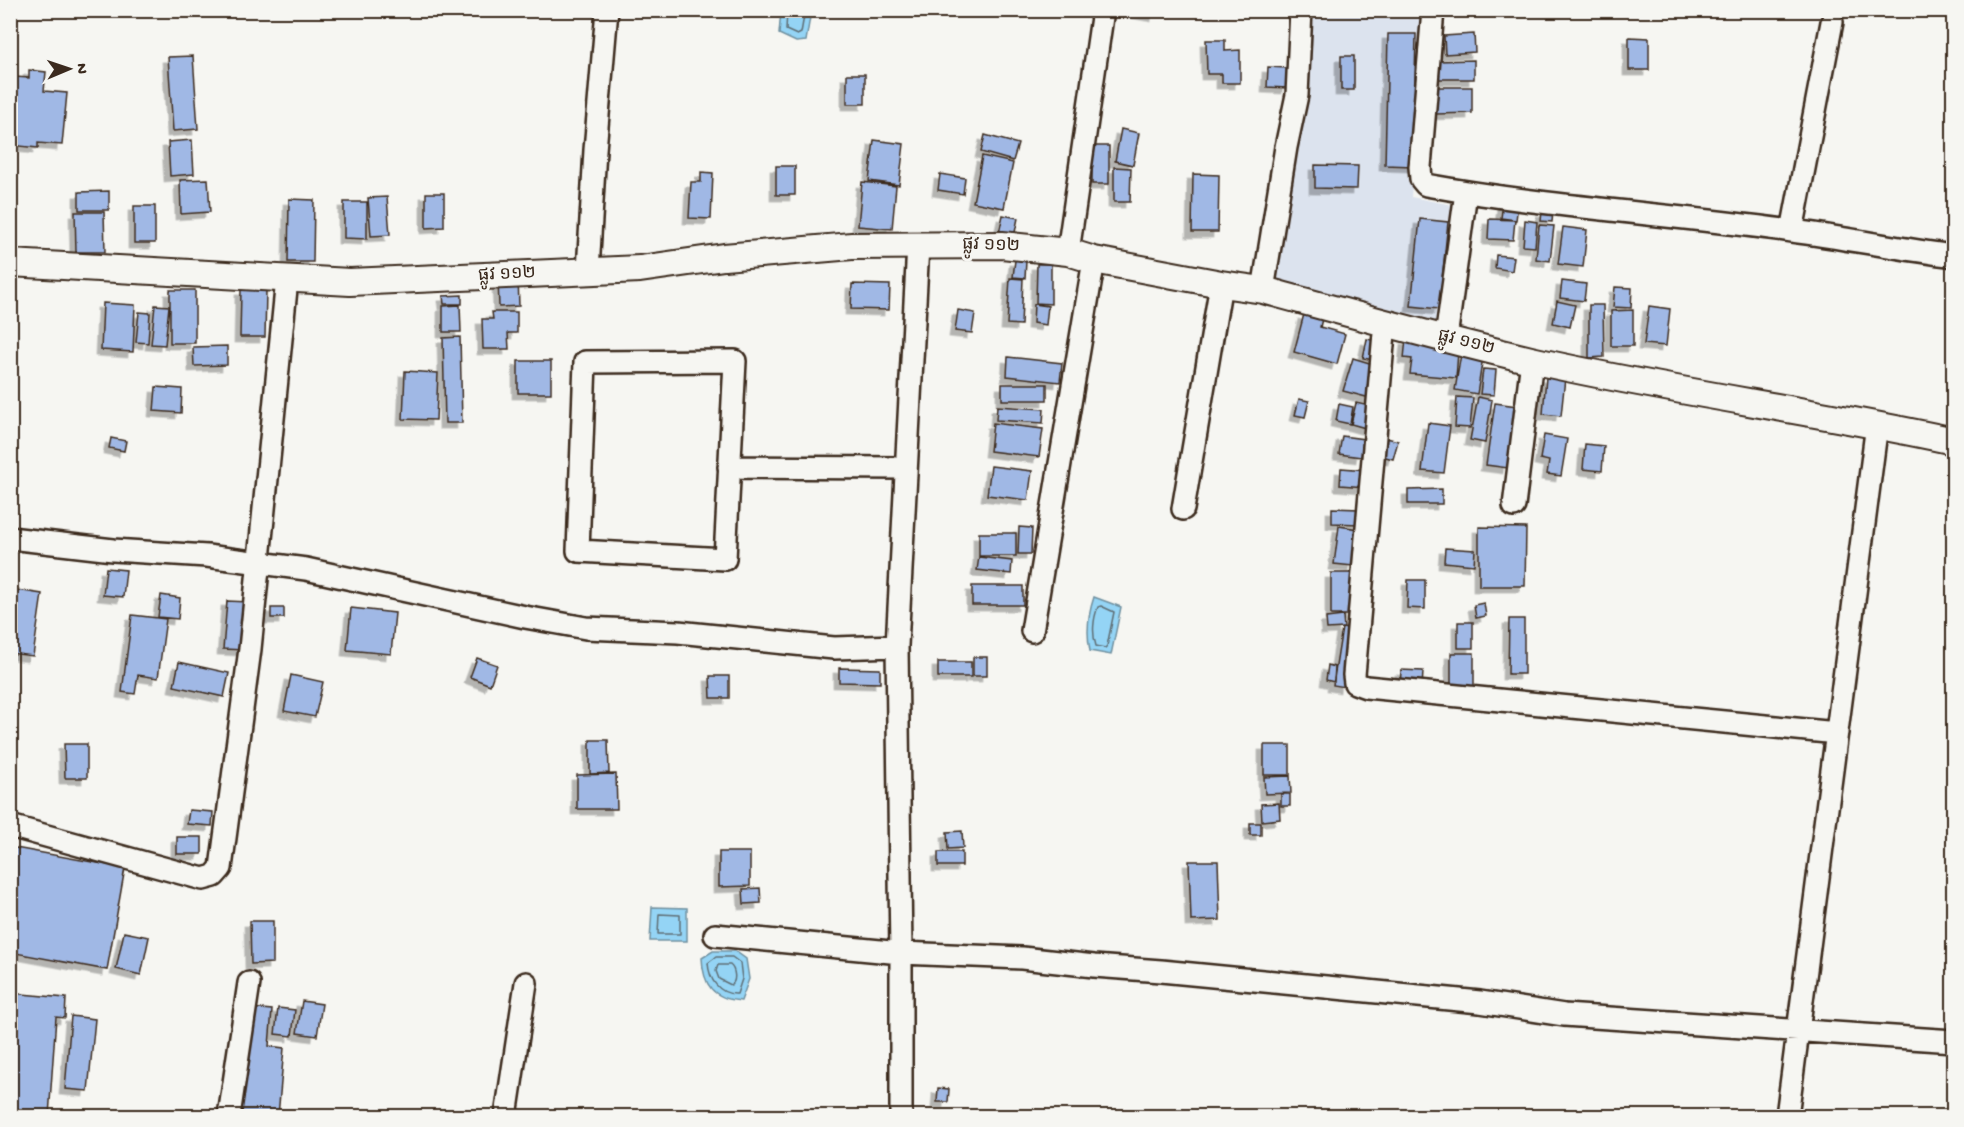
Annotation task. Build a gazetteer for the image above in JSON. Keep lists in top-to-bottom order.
{
  "streets": {
    "street": ["ផ្លូវ ១១២"]
  },
  "north": "right"
}
